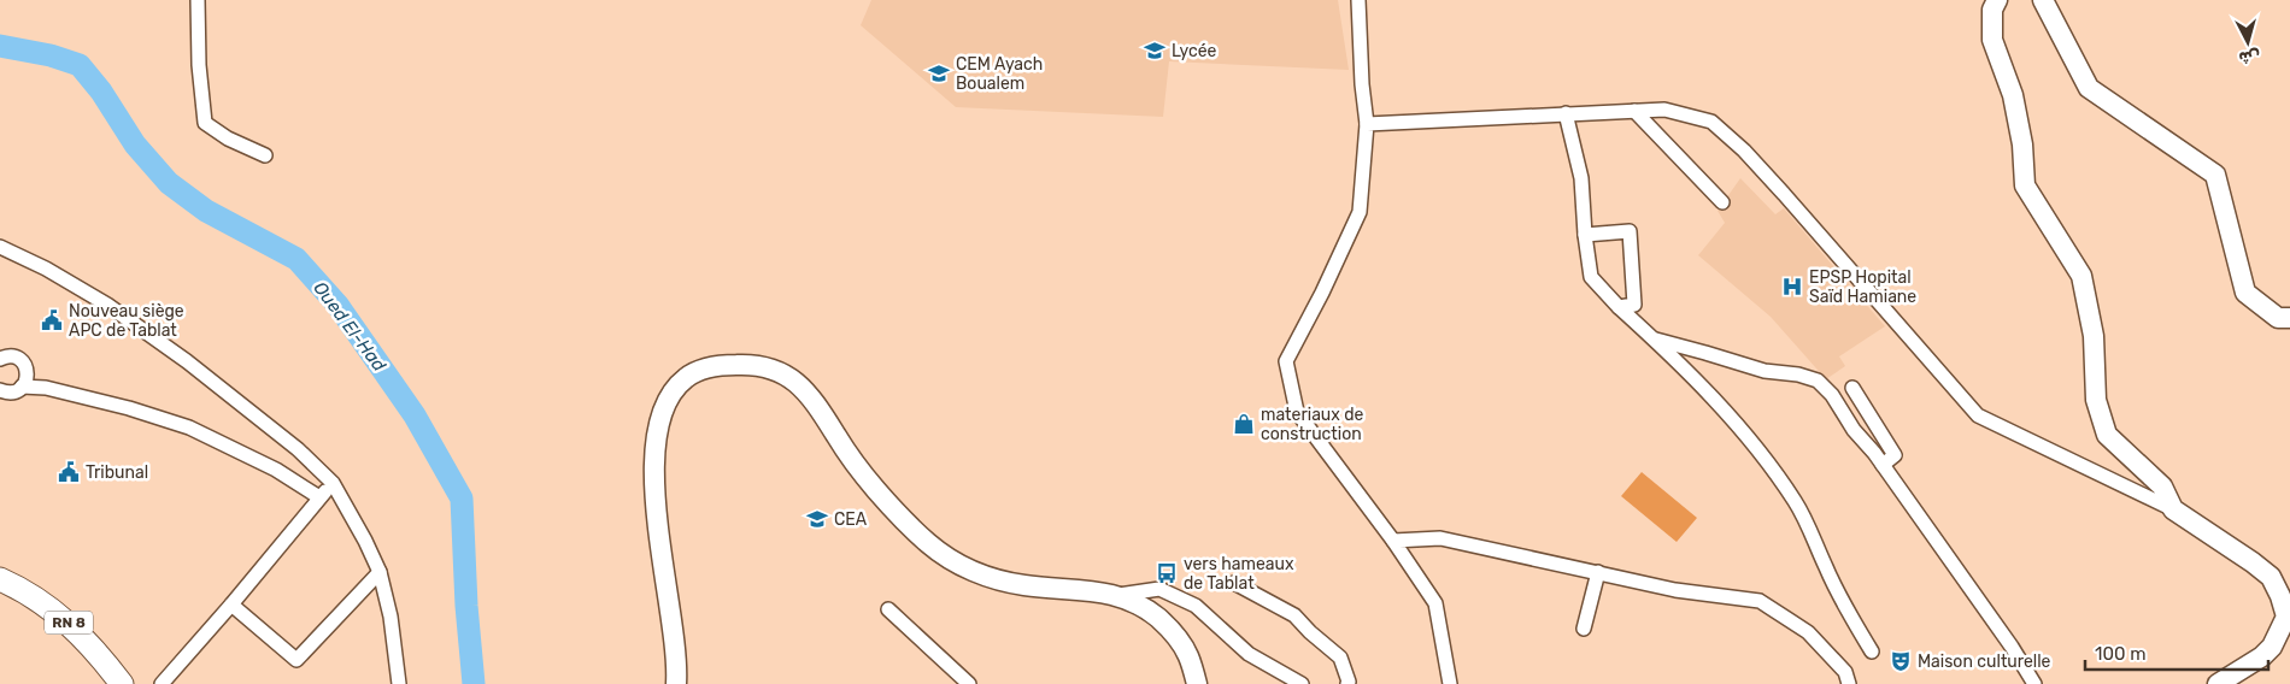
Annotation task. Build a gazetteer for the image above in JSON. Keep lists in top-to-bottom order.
{
  "streets": {
    "main road": ["RN 8"]
  },
  "water": ["Oued El-Had"],
  "places": {
    "school or university": ["Lycée", "CEM Ayach Boualem", "CEA"],
    "hospital": ["EPSP Hopital Saïd Hamiane"],
    "public building": ["Nouveau siège APC de Tablat", "Tribunal"],
    "shop": ["materiaux de construction"],
    "bus stop": ["vers hameaux de Tablat"],
    "theatre": ["Maison culturelle"]
  },
  "scale_bar": "100 m",
  "north": "bottom"
}
